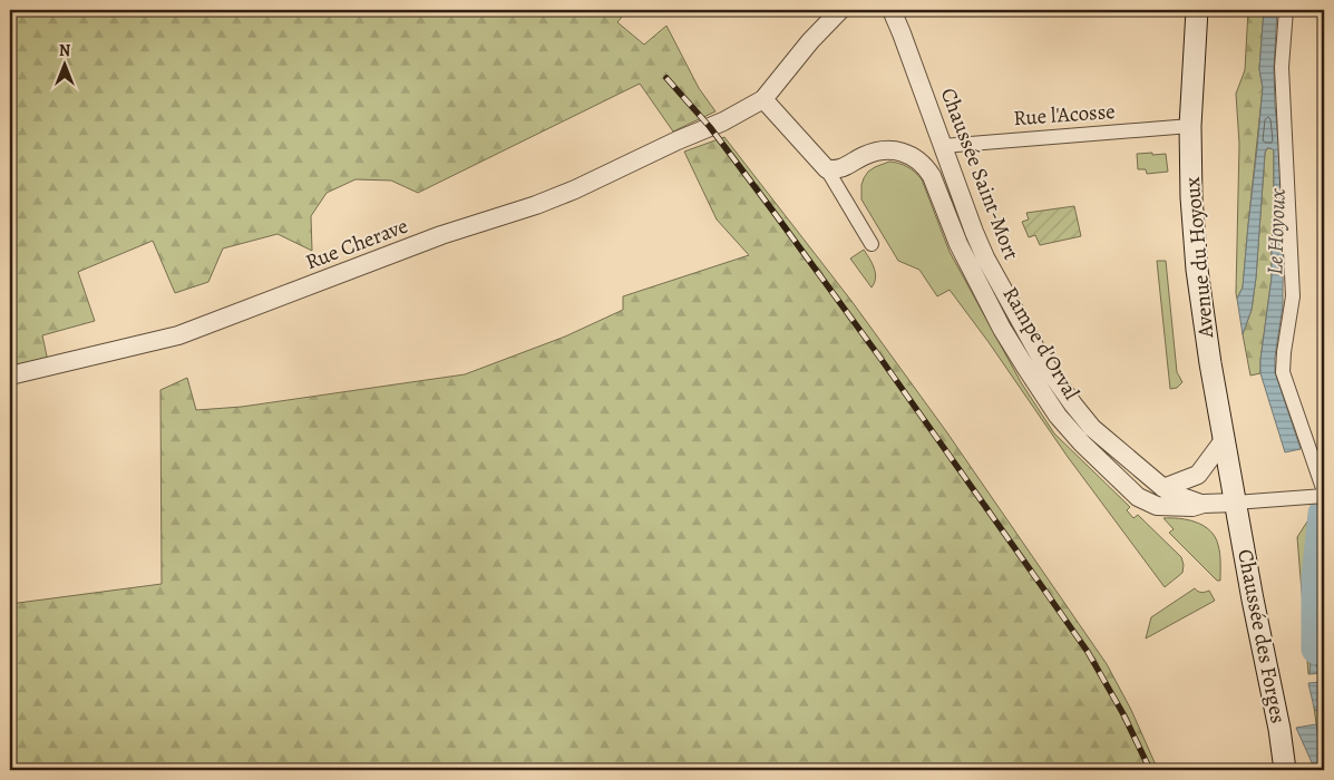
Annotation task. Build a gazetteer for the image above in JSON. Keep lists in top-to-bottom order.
{
  "streets": {
    "main road": ["Avenue du Hoyoux", "Chaussée des Forges"],
    "street": [
      "Rue l'Acosse",
      "Chaussée Saint-Mort",
      "Rue Cherave",
      "Rampe d'Orval"
    ]
  },
  "crossings": [
    ["Rue l'Acosse", "Chaussée Saint-Mort"],
    ["Rue l'Acosse", "Avenue du Hoyoux"],
    ["Chaussée Saint-Mort", "Rampe d'Orval"],
    ["Avenue du Hoyoux", "Rampe d'Orval"],
    ["Avenue du Hoyoux", "Chaussée des Forges"],
    ["Rampe d'Orval", "Chaussée des Forges"]
  ],
  "water": ["Le Hoyoux"],
  "north": "top"
}
